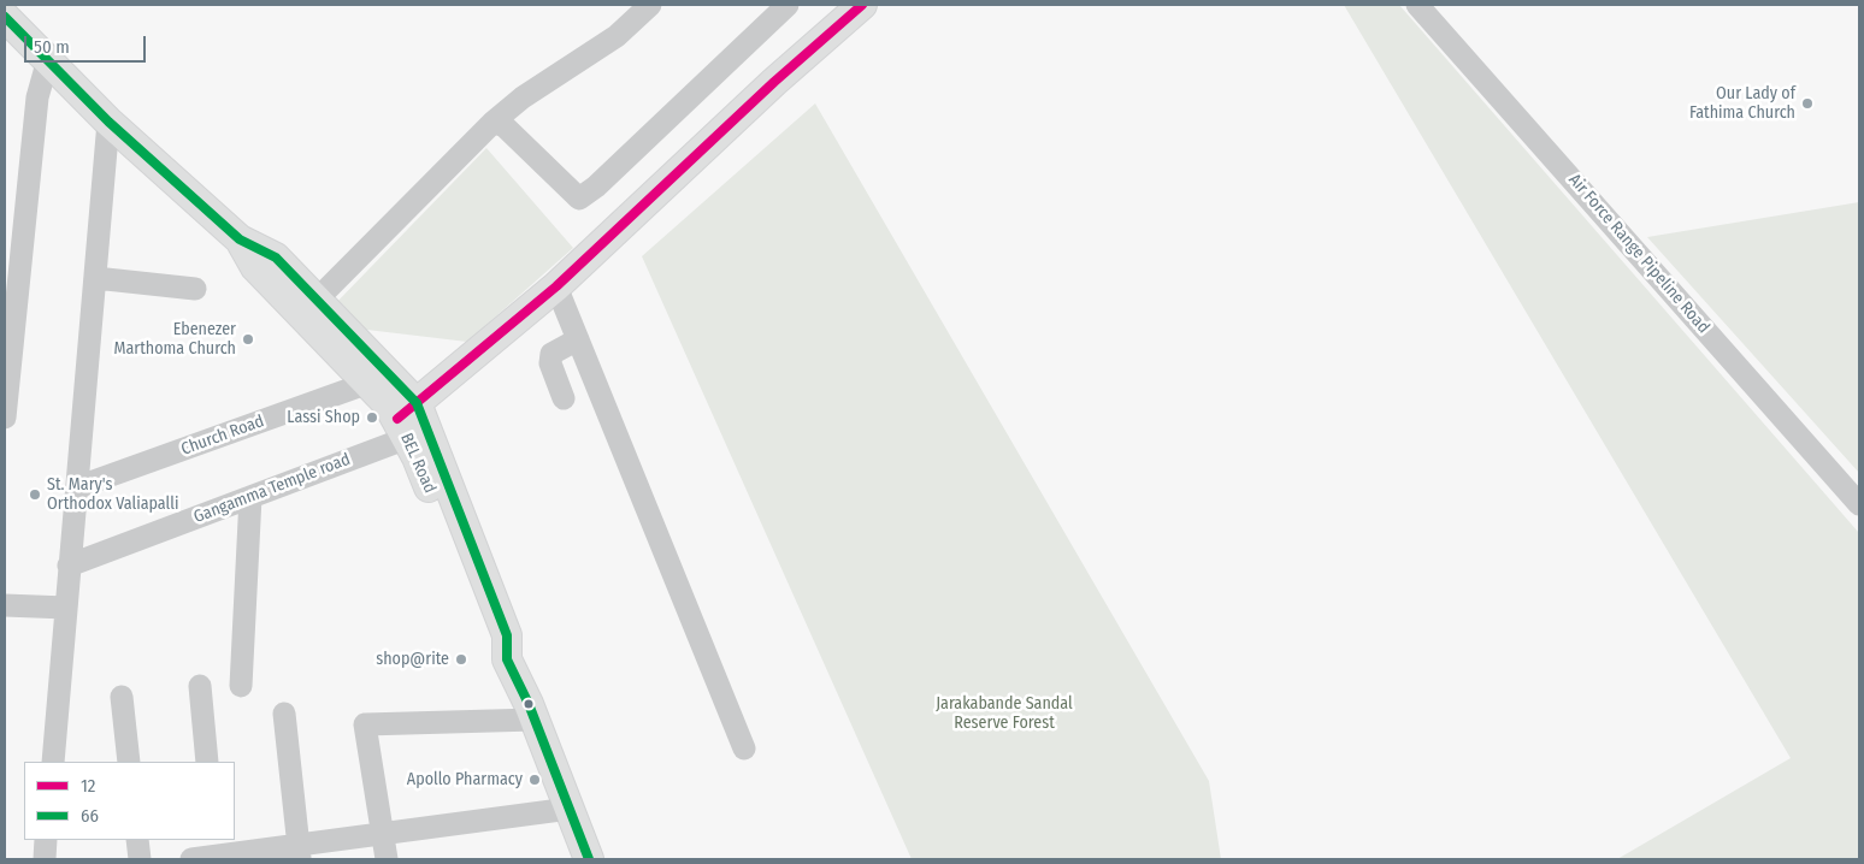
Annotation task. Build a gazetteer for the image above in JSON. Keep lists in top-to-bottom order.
{
  "streets": {
    "main road": ["BEL Road"],
    "street": ["Air Force Range Pipeline Road", "Church Road", "Gangamma Temple road"]
  },
  "crossings": [
    ["Church Road", "BEL Road"],
    ["BEL Road", "Gangamma Temple road"]
  ],
  "parks": ["Jarakabande Sandal Reserve Forest"],
  "places": [
    "Our Lady of Fathima Church",
    "Ebenezer Marthoma Church",
    "Lassi Shop",
    "St. Mary's Orthodox Valiapalli",
    "shop@rite",
    "Apollo Pharmacy"
  ],
  "lines": ["transit line 12", "transit line 66"],
  "legend": ["12", "66"],
  "scale_bar": "50 m"
}
